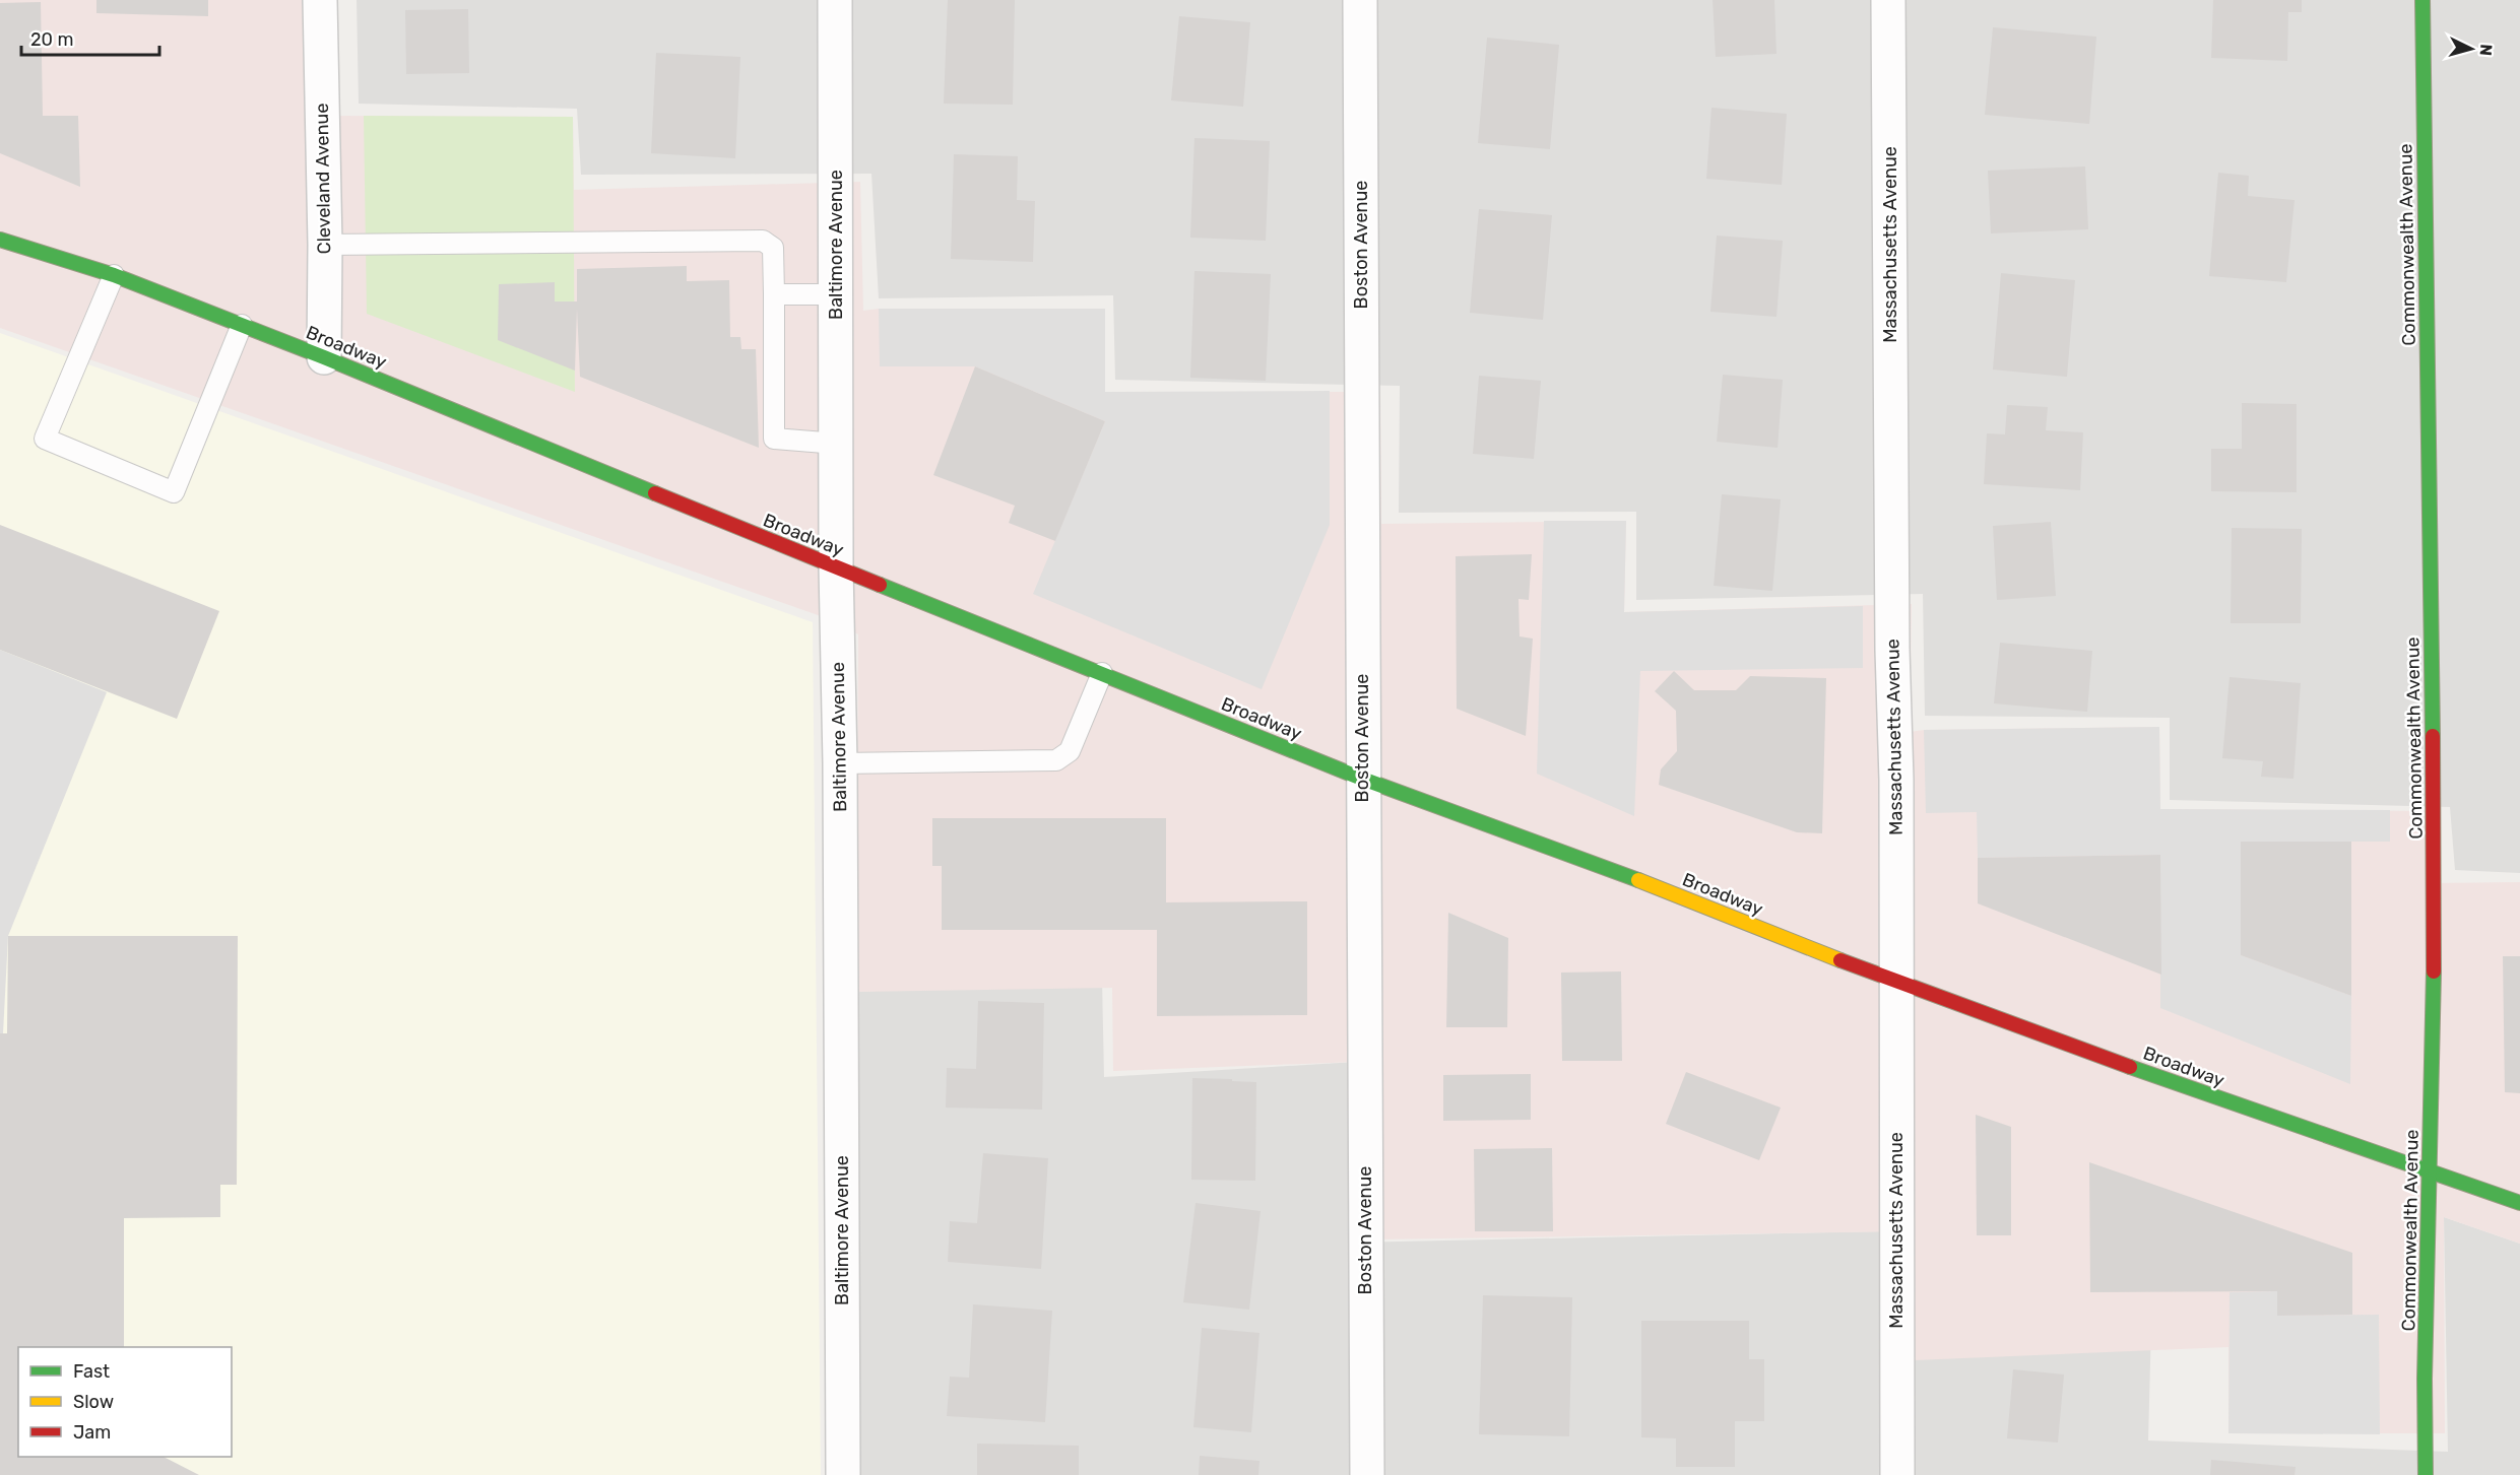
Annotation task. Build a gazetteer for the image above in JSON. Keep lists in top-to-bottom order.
{
  "streets": {
    "main road": ["Commonwealth Avenue", "Broadway"],
    "street": [
      "Cleveland Avenue",
      "Baltimore Avenue",
      "Boston Avenue",
      "Massachusetts Avenue"
    ]
  },
  "crossings": [
    ["Cleveland Avenue", "Broadway"],
    ["Baltimore Avenue", "Broadway"],
    ["Boston Avenue", "Broadway"],
    ["Massachusetts Avenue", "Broadway"],
    ["Commonwealth Avenue", "Broadway"]
  ],
  "legend": ["Fast", "Slow", "Jam"],
  "scale_bar": "20 m",
  "north": "right"
}
